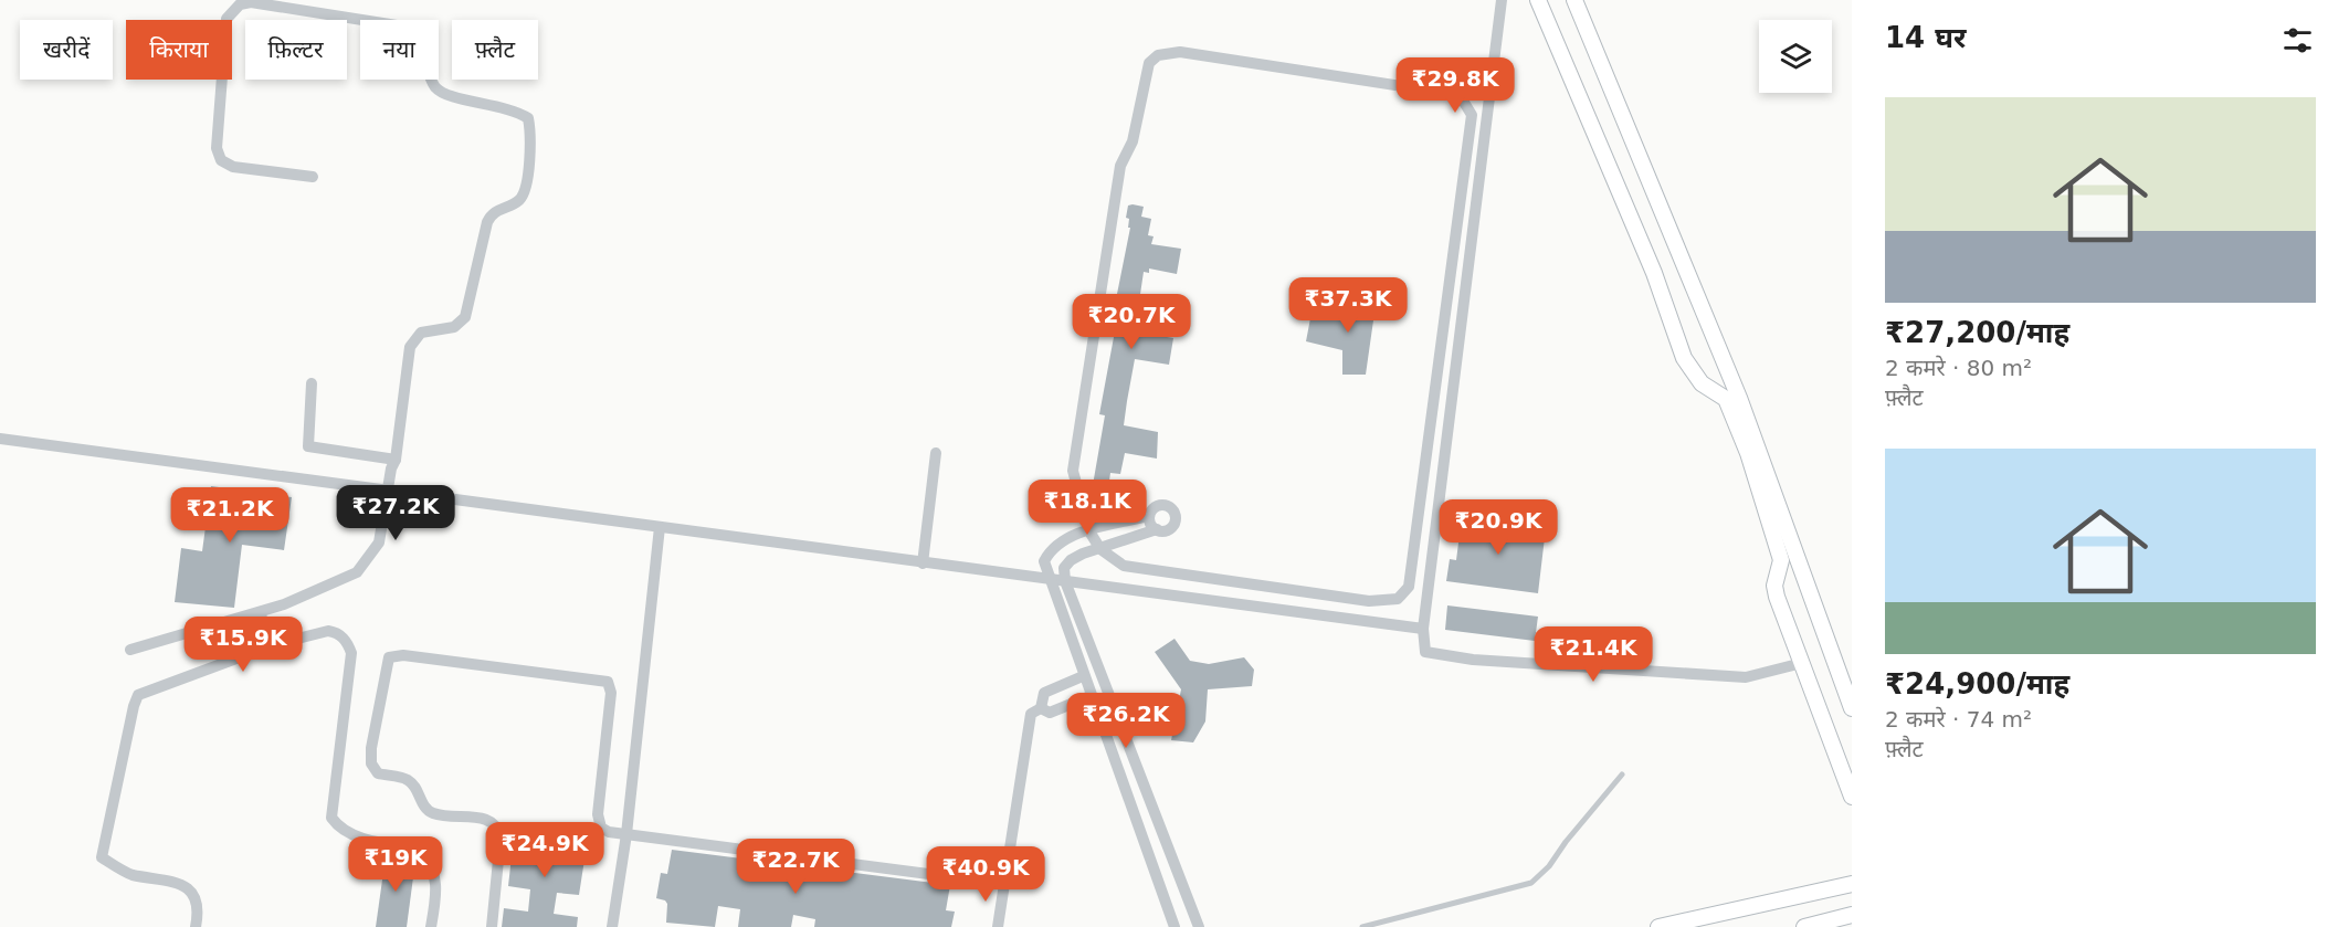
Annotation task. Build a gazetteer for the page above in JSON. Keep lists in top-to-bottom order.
{
  "page": {
    "heading": "14 घर",
    "chip": [
      "खरीदें",
      "किराया",
      "फ़िल्टर",
      "नया",
      "फ़्लैट"
    ],
    "price": [
      "₹29.8K",
      "₹37.3K",
      "₹20.7K",
      "₹18.1K",
      "₹27.2K",
      "₹21.2K",
      "₹20.9K",
      "₹15.9K",
      "₹21.4K",
      "₹26.2K",
      "₹24.9K",
      "₹19K",
      "₹22.7K",
      "₹40.9K"
    ],
    "list": [
      {
        "name": "₹27,200/माह",
        "note": "2 कमरे · 80 m² · फ़्लैट"
      },
      {
        "name": "₹24,900/माह",
        "note": "2 कमरे · 74 m² · फ़्लैट"
      }
    ]
  }
}
